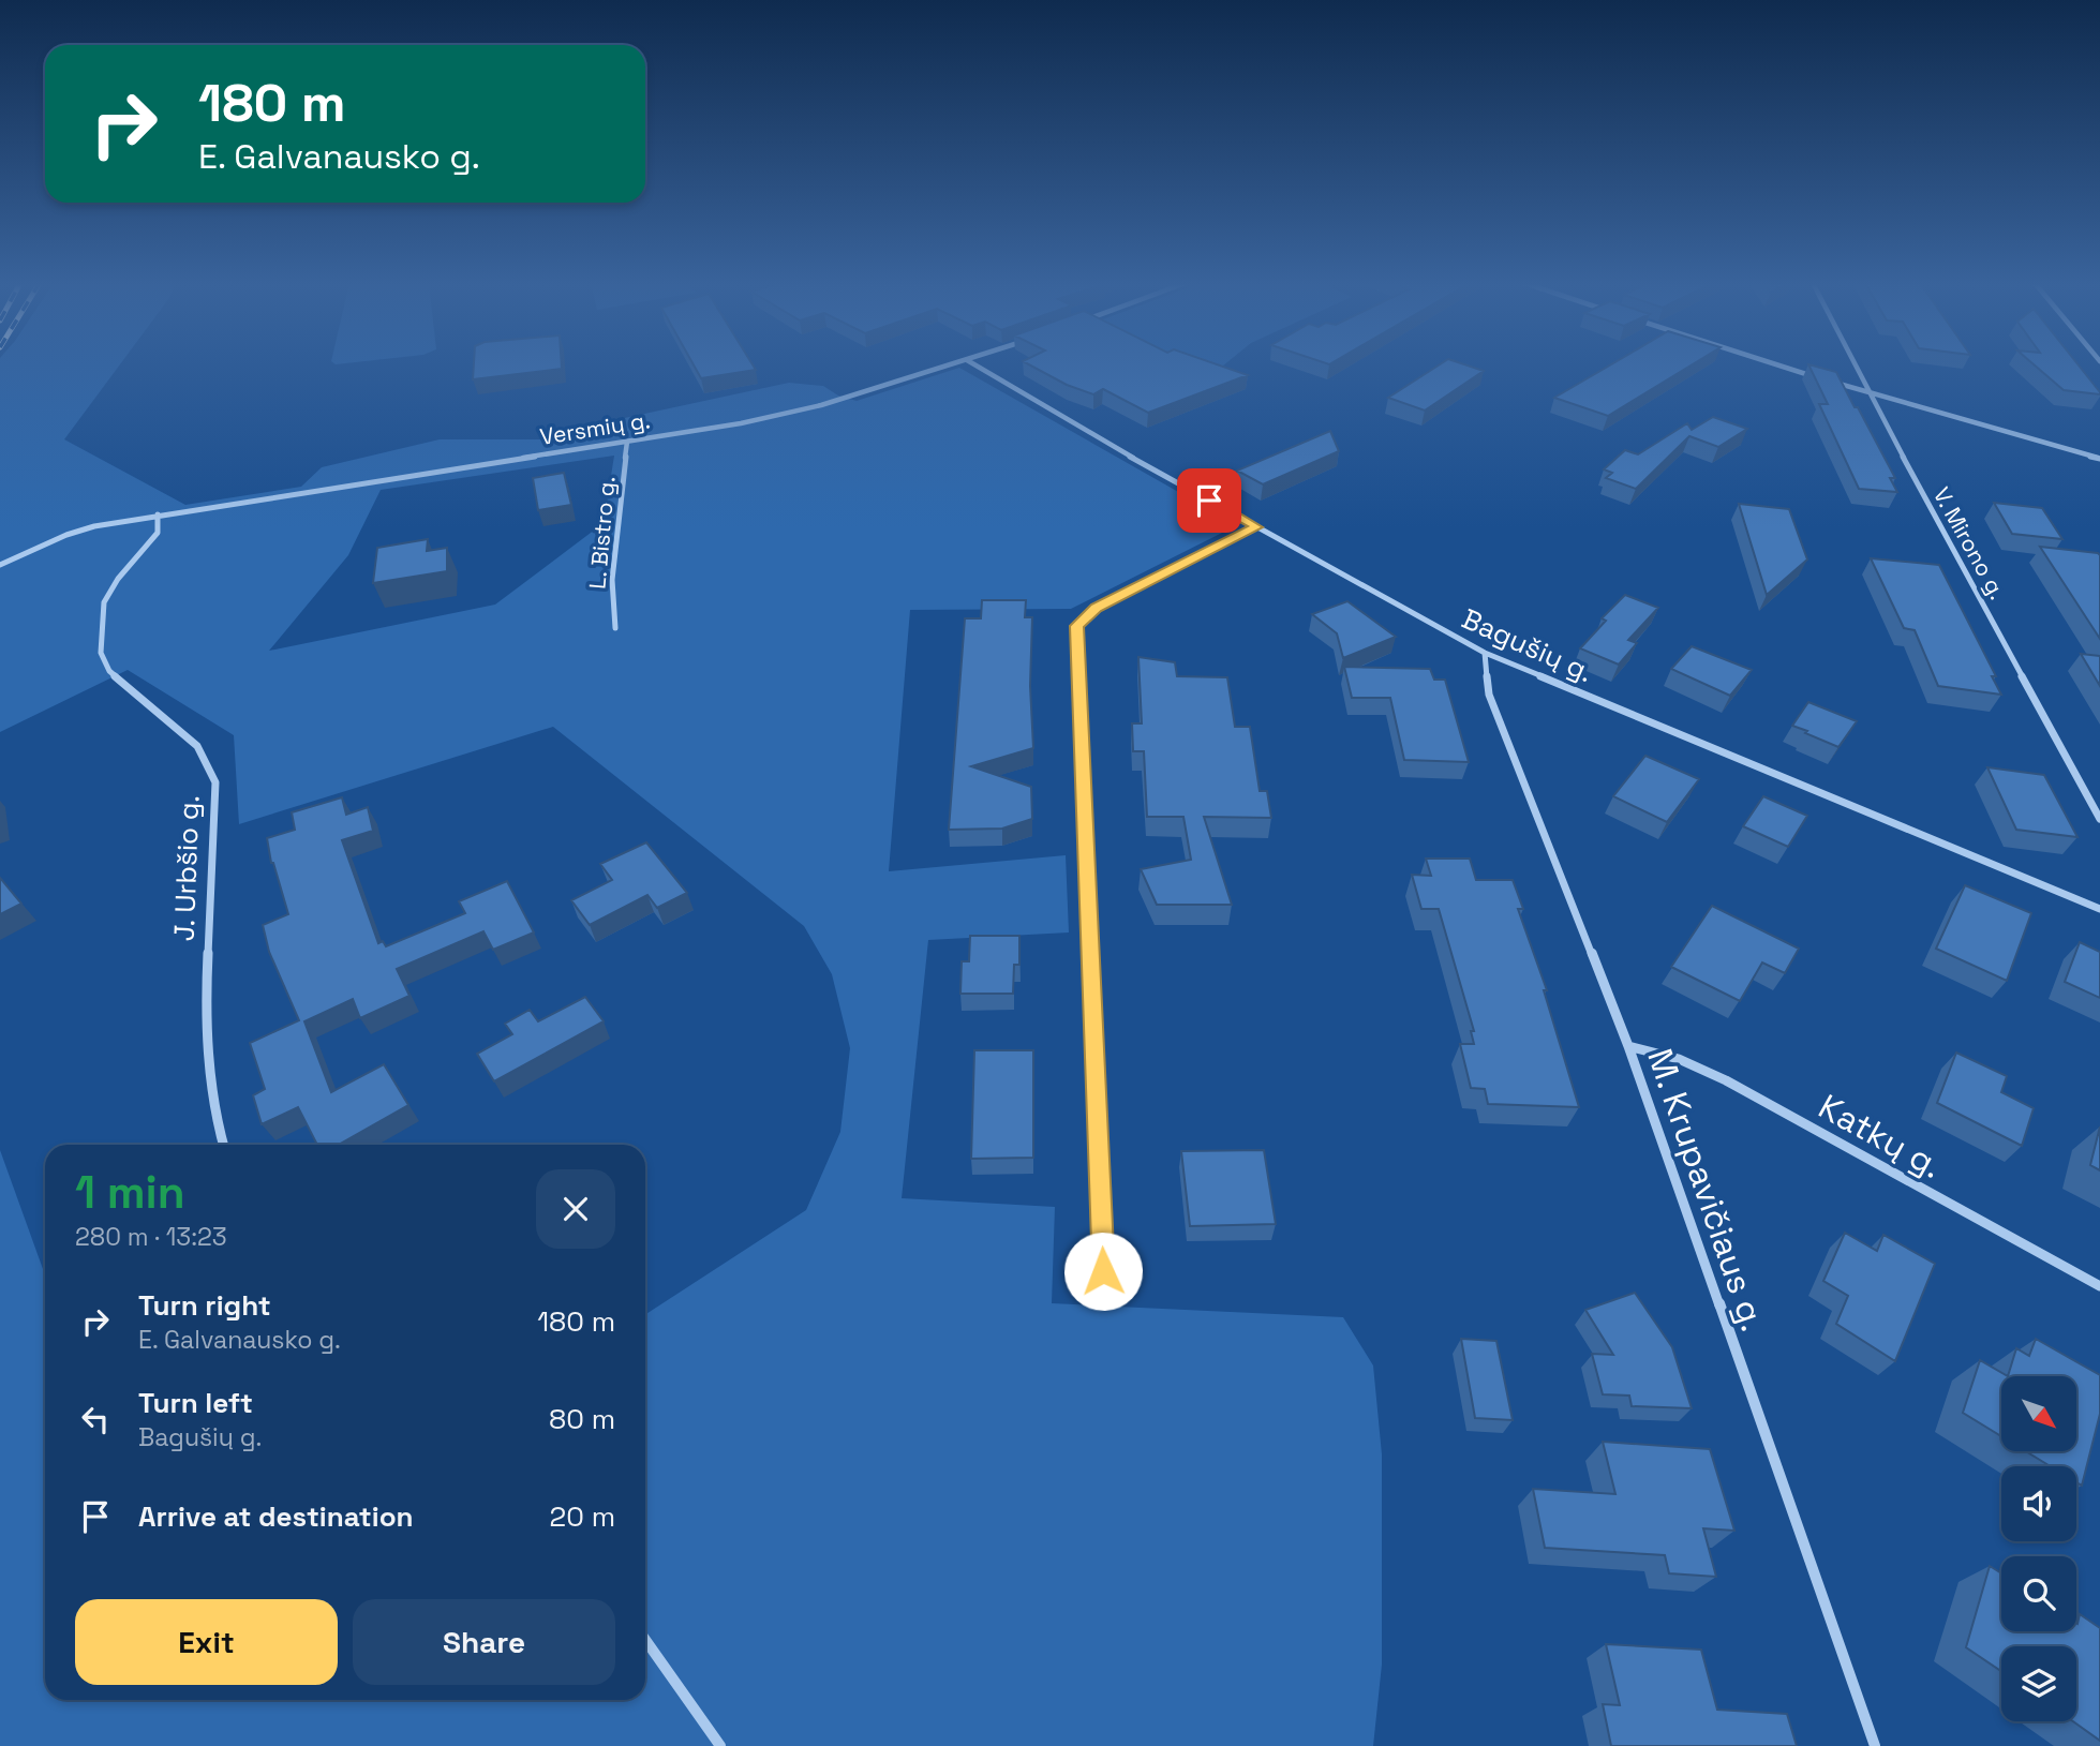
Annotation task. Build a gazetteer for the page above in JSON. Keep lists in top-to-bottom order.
{
  "streets": {
    "street": [
      "Versmių g.",
      "L. Bistro g.",
      "V. Mirono g.",
      "Bagušių g.",
      "J. Urbšio g.",
      "Katkų g.",
      "M. Krupavičiaus g."
    ]
  },
  "crossings": [
    ["Versmių g.", "L. Bistro g."],
    ["Versmių g.", "J. Urbšio g."],
    ["Bagušių g.", "M. Krupavičiaus g."],
    ["Katkų g.", "M. Krupavičiaus g."]
  ],
  "north": "bottom right",
  "page": {
    "turn": ["180 m", "E. Galvanausko g."],
    "heading": ["1 min", "280 m · 13:23"],
    "list": [
      {
        "name": "Turn right",
        "note": "E. Galvanausko g.",
        "value": "180 m"
      },
      {
        "name": "Turn left",
        "note": "Bagušių g.",
        "value": "80 m"
      },
      {
        "name": "Arrive at destination",
        "value": "20 m"
      }
    ],
    "buttons": ["Exit", "Share"]
  }
}
